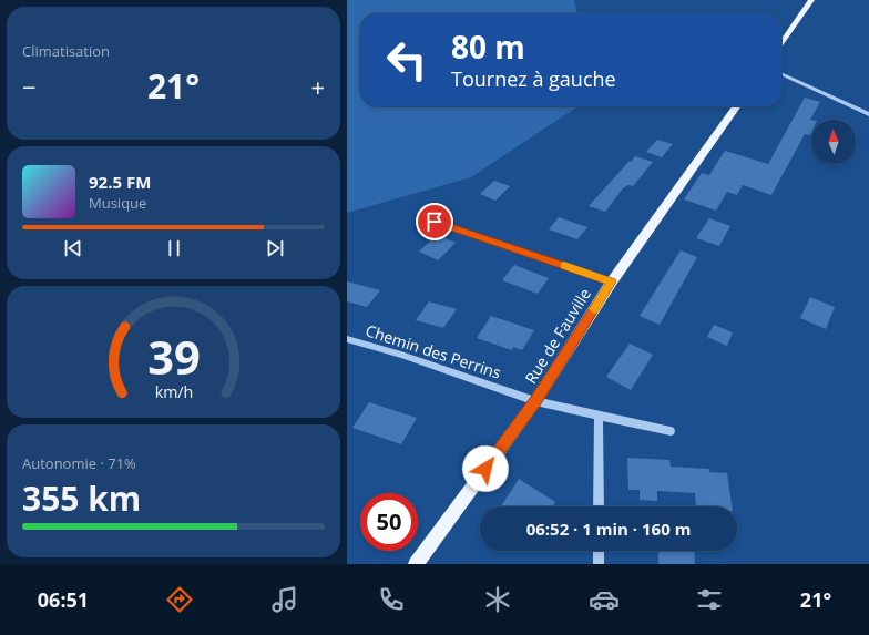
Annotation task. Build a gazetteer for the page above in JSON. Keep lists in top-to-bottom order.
{
  "streets": {
    "main road": ["Rue de Fauville"],
    "street": ["Chemin des Perrins"]
  },
  "crossings": [
    ["Rue de Fauville", "Chemin des Perrins"]
  ],
  "north": "top",
  "page": {
    "tile": [
      "Climatisation",
      ["Autonomie · 71%", "355 km"]
    ],
    "turn": ["80 m", "Tournez à gauche"],
    "heat": ["−", "21°", "+"],
    "song": ["92.5 FM", "Musique"],
    "limit": "50",
    "trip": "06:52 · 1 min · 160 m",
    "tabs": ["06:51", "21°"],
    "gauge": ["39", "km/h"]
  }
}
